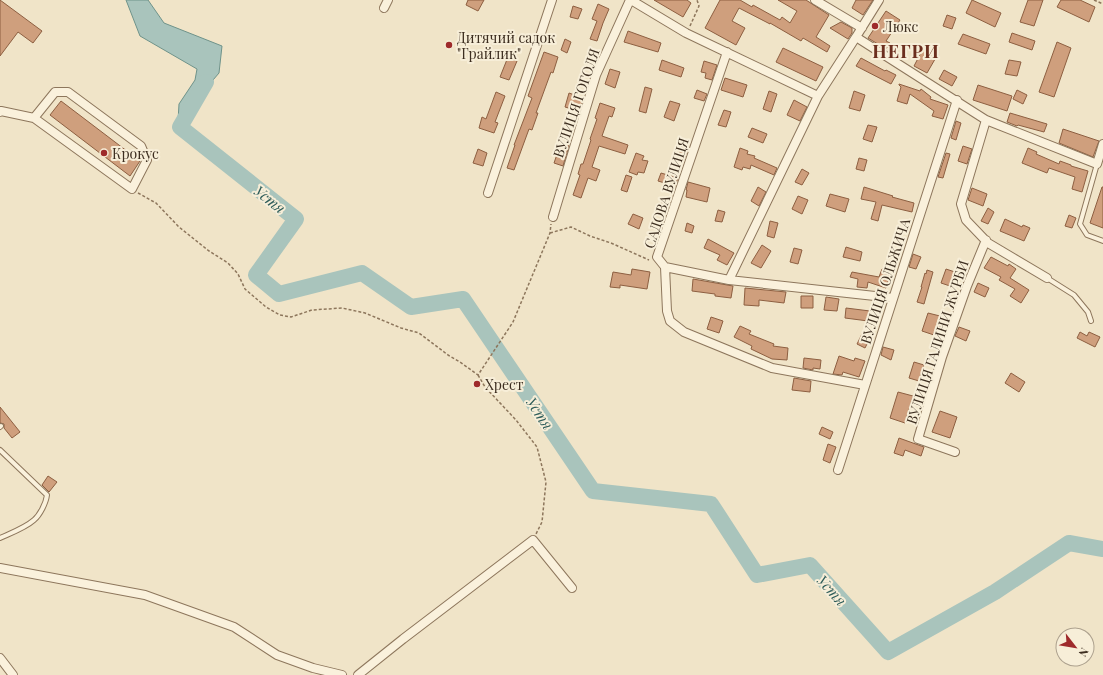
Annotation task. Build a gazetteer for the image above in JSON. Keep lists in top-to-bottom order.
{
  "streets": {
    "street": [
      "ВУЛИЦЯ ГОГОЛЯ",
      "САДОВА ВУЛИЦЯ",
      "ВУЛИЦЯ ОЛЬЖИЧА",
      "ВУЛИЦЯ ГАЛИНИ ЖУРБИ"
    ]
  },
  "crossings": [
    ["САДОВА ВУЛИЦЯ", "ВУЛИЦЯ ОЛЬЖИЧА"]
  ],
  "districts": ["НЕГРИ"],
  "water": ["Устя"],
  "places": [
    "Люкс",
    "Дитячий садок \"Грайлик\"",
    "Крокус",
    "Хрест"
  ],
  "north": "bottom right"
}
